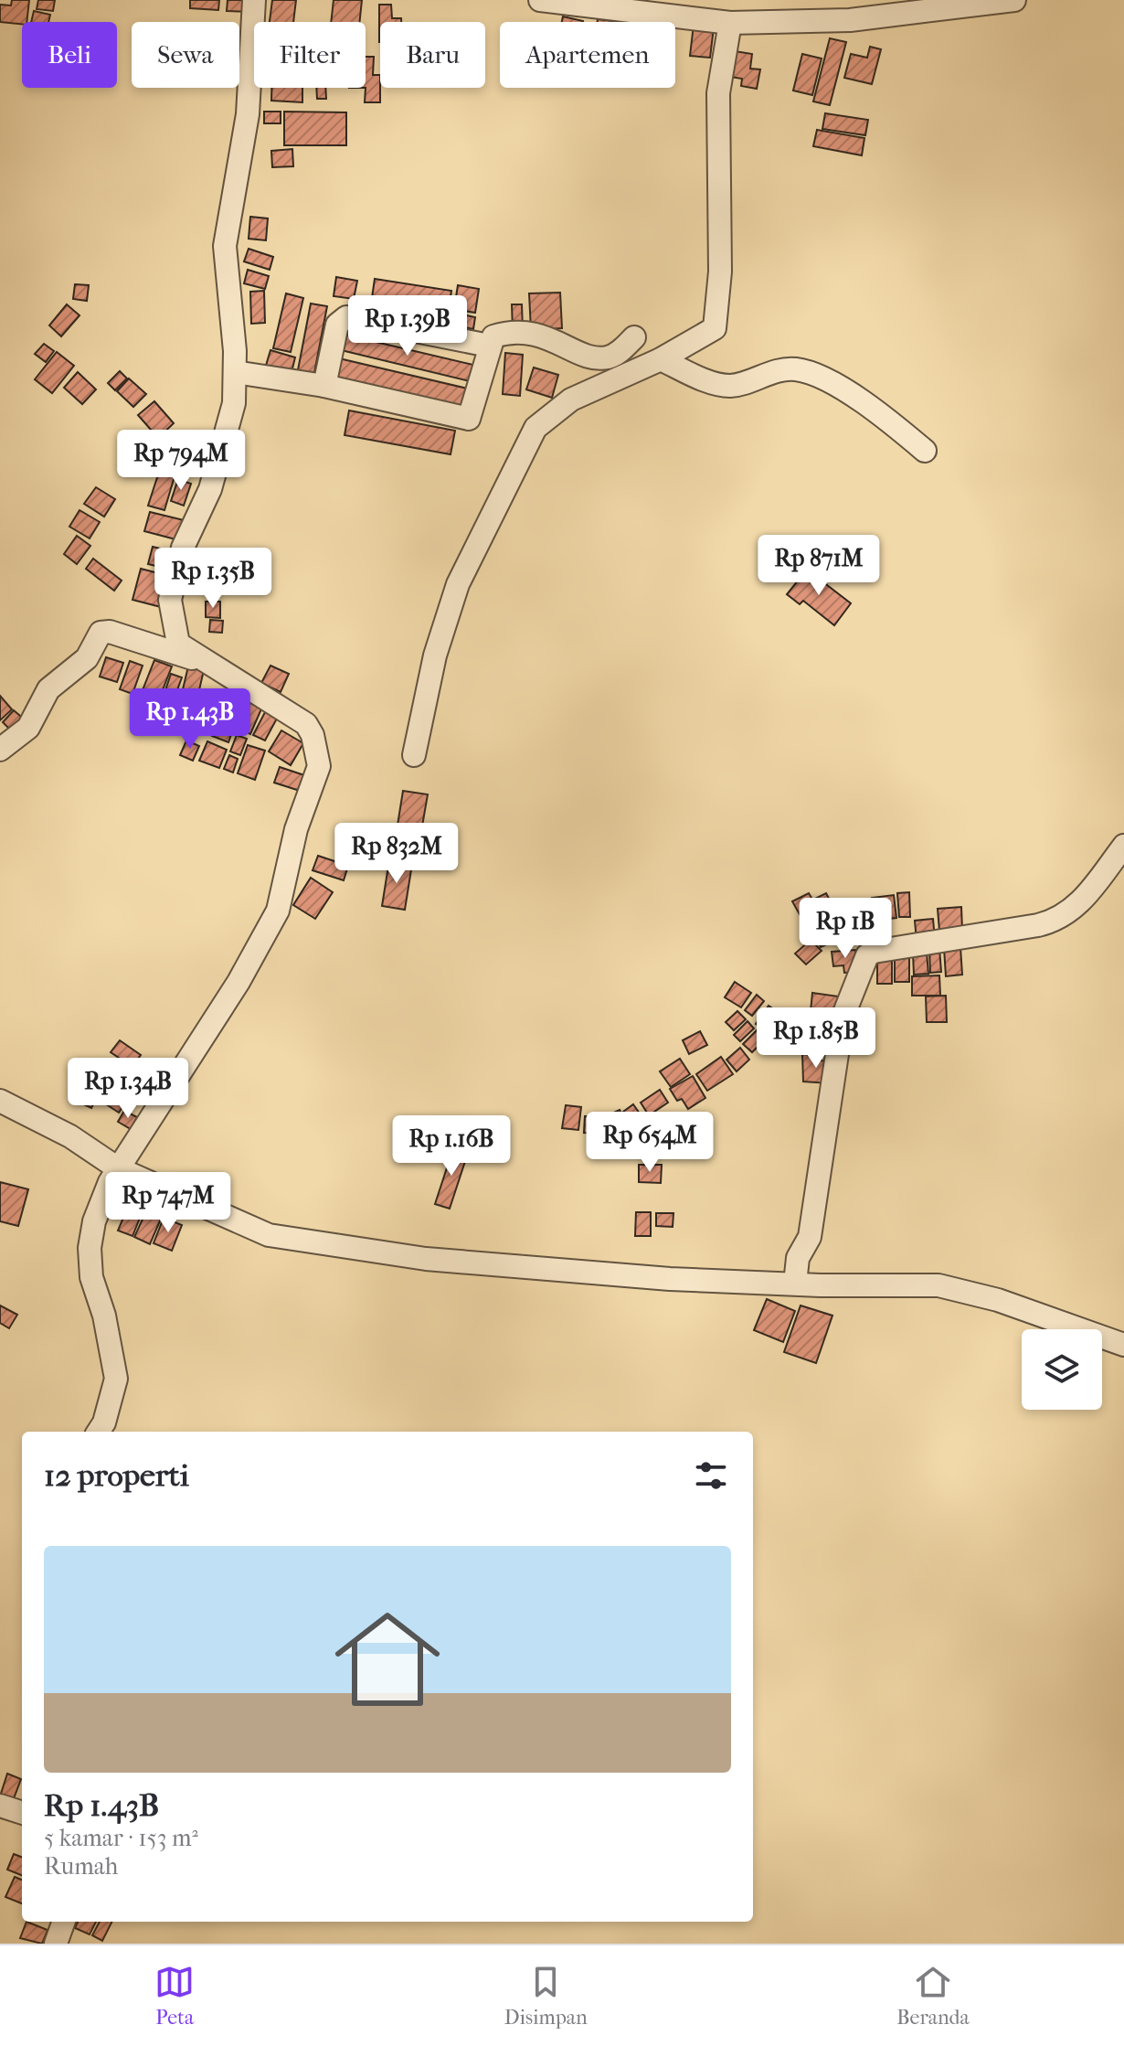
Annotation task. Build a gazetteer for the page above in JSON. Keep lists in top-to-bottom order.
{
  "page": {
    "chip": [
      "Beli",
      "Sewa",
      "Filter",
      "Baru",
      "Apartemen"
    ],
    "price": [
      "Rp 1.39B",
      "Rp 794M",
      "Rp 871M",
      "Rp 1.35B",
      "Rp 1.43B",
      "Rp 832M",
      "Rp 1B",
      "Rp 1.85B",
      "Rp 1.34B",
      "Rp 654M",
      "Rp 1.16B",
      "Rp 747M"
    ],
    "heading": "12 properti",
    "list": [
      {
        "name": "Rp 1.43B",
        "note": "5 kamar · 153 m² · Rumah"
      }
    ],
    "tabs": ["Peta", "Disimpan", "Beranda"]
  }
}
